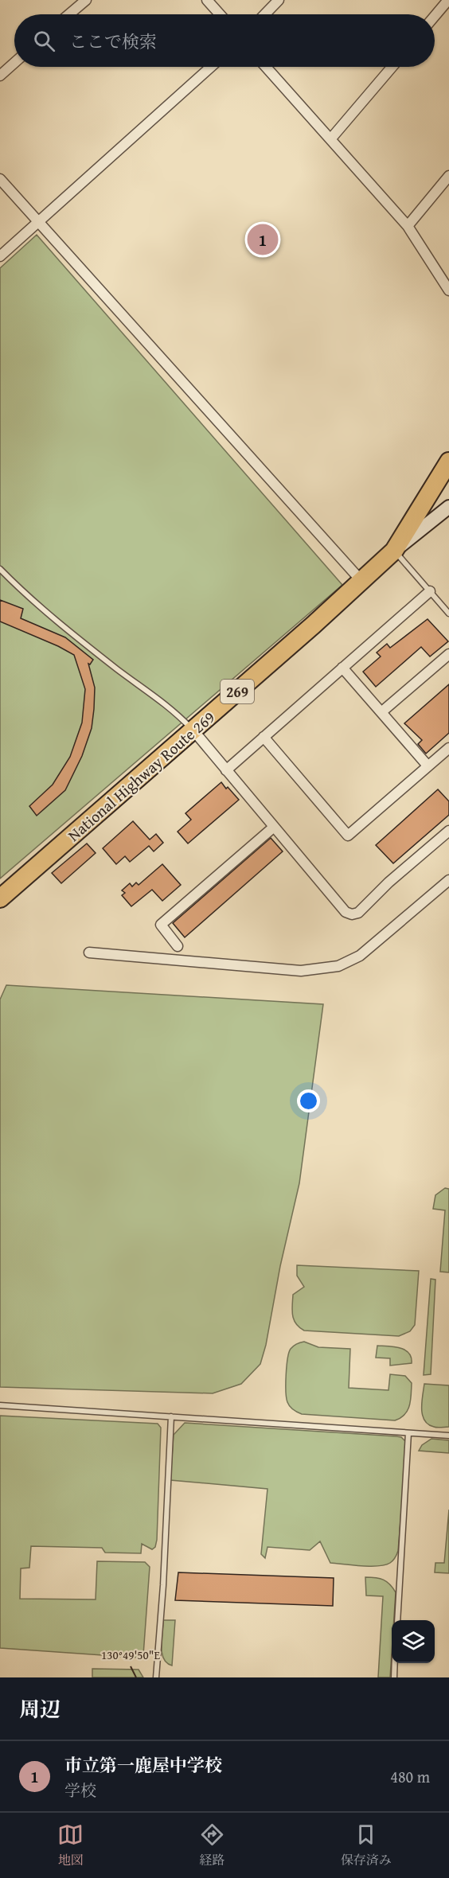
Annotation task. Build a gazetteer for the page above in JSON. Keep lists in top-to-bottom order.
{
  "streets": {
    "highway": ["269", "National Highway Route 269"]
  },
  "page": {
    "search": "ここで検索",
    "pins": "1",
    "heading": "周辺",
    "list": [
      {
        "mark": "1",
        "name": "市立第一鹿屋中学校",
        "note": "学校",
        "value": "480 m"
      }
    ],
    "nav": ["地図", "経路", "保存済み"]
  },
  "coordinates": ["130°49'50\"E"]
}
